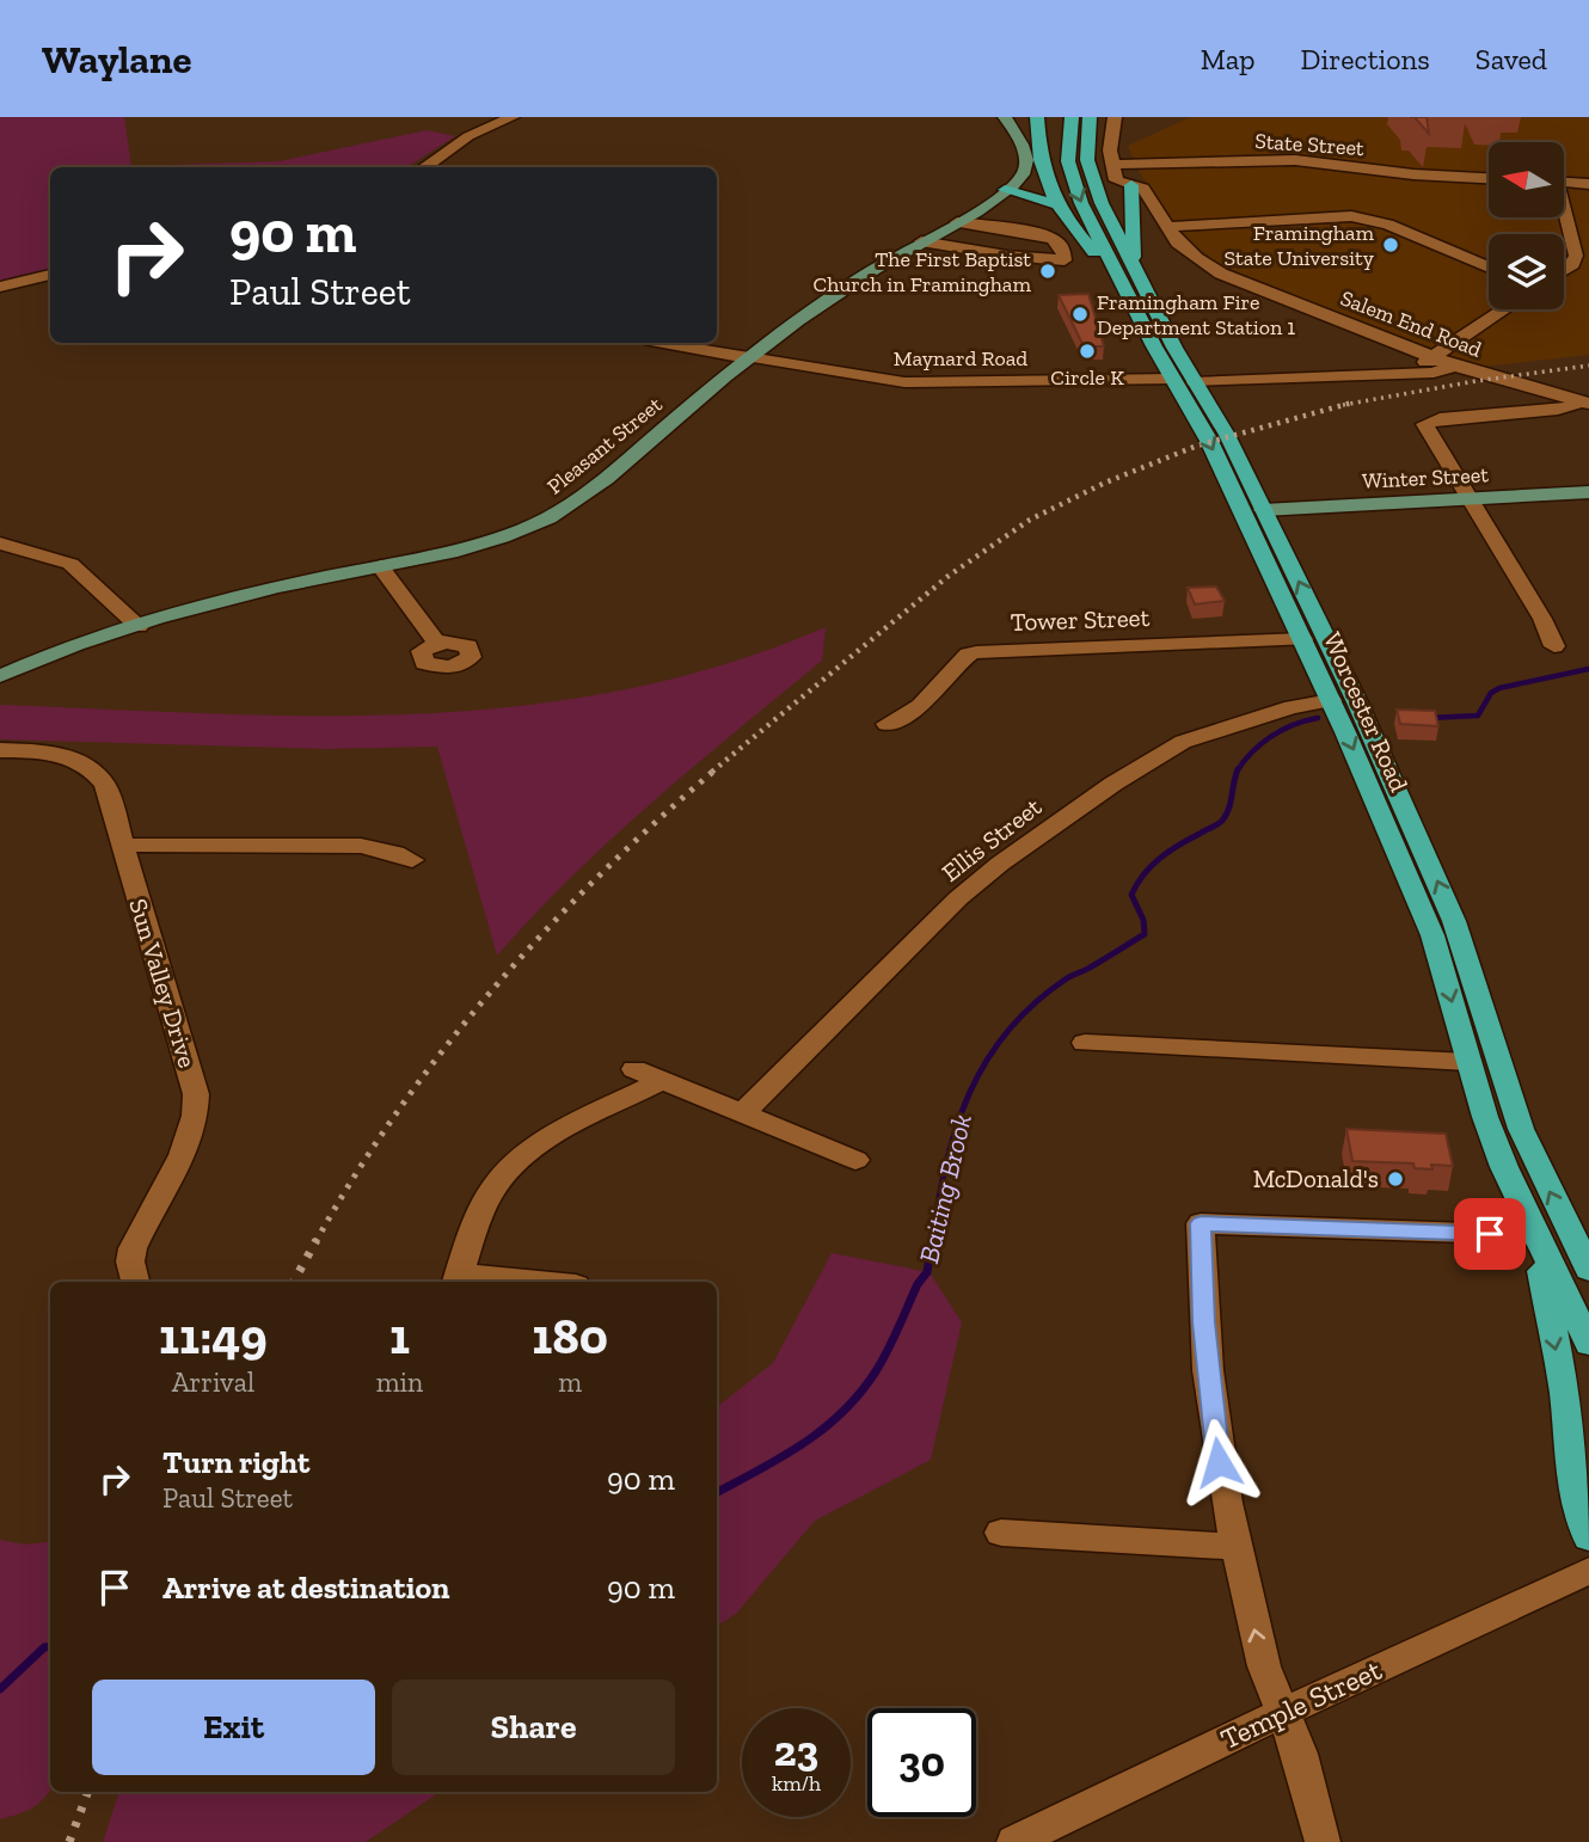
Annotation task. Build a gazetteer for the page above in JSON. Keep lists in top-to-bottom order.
{
  "streets": {
    "highway": ["Worcester Road"],
    "main road": ["Pleasant Street", "Winter Street"],
    "street": [
      "State Street",
      "Salem End Road",
      "Maynard Road",
      "Tower Street",
      "Ellis Street",
      "Sun Valley Drive",
      "Temple Street"
    ]
  },
  "crossings": [
    ["State Street", "Salem End Road"],
    ["Salem End Road", "Maynard Road"],
    ["Maynard Road", "Pleasant Street"],
    ["Maynard Road", "Worcester Road"],
    ["Winter Street", "Worcester Road"],
    ["Tower Street", "Worcester Road"],
    ["Worcester Road", "Ellis Street"]
  ],
  "water": ["Baiting Brook"],
  "places": [
    "Framingham State University",
    "The First Baptist Church in Framingham",
    "Framingham Fire Department Station 1",
    "Circle K",
    "McDonald's"
  ],
  "north": "left",
  "page": {
    "header": "Waylane",
    "nav": ["Map", "Directions", "Saved"],
    "turn": ["90 m", "Paul Street"],
    "eta": [
      "11:49",
      "Arrival",
      "1",
      "min",
      "180",
      "m"
    ],
    "list": [
      {
        "name": "Turn right",
        "note": "Paul Street",
        "value": "90 m"
      },
      {
        "name": "Arrive at destination",
        "value": "90 m"
      }
    ],
    "buttons": ["Exit", "Share"],
    "speed": "23 km/h",
    "limit": "30"
  }
}
